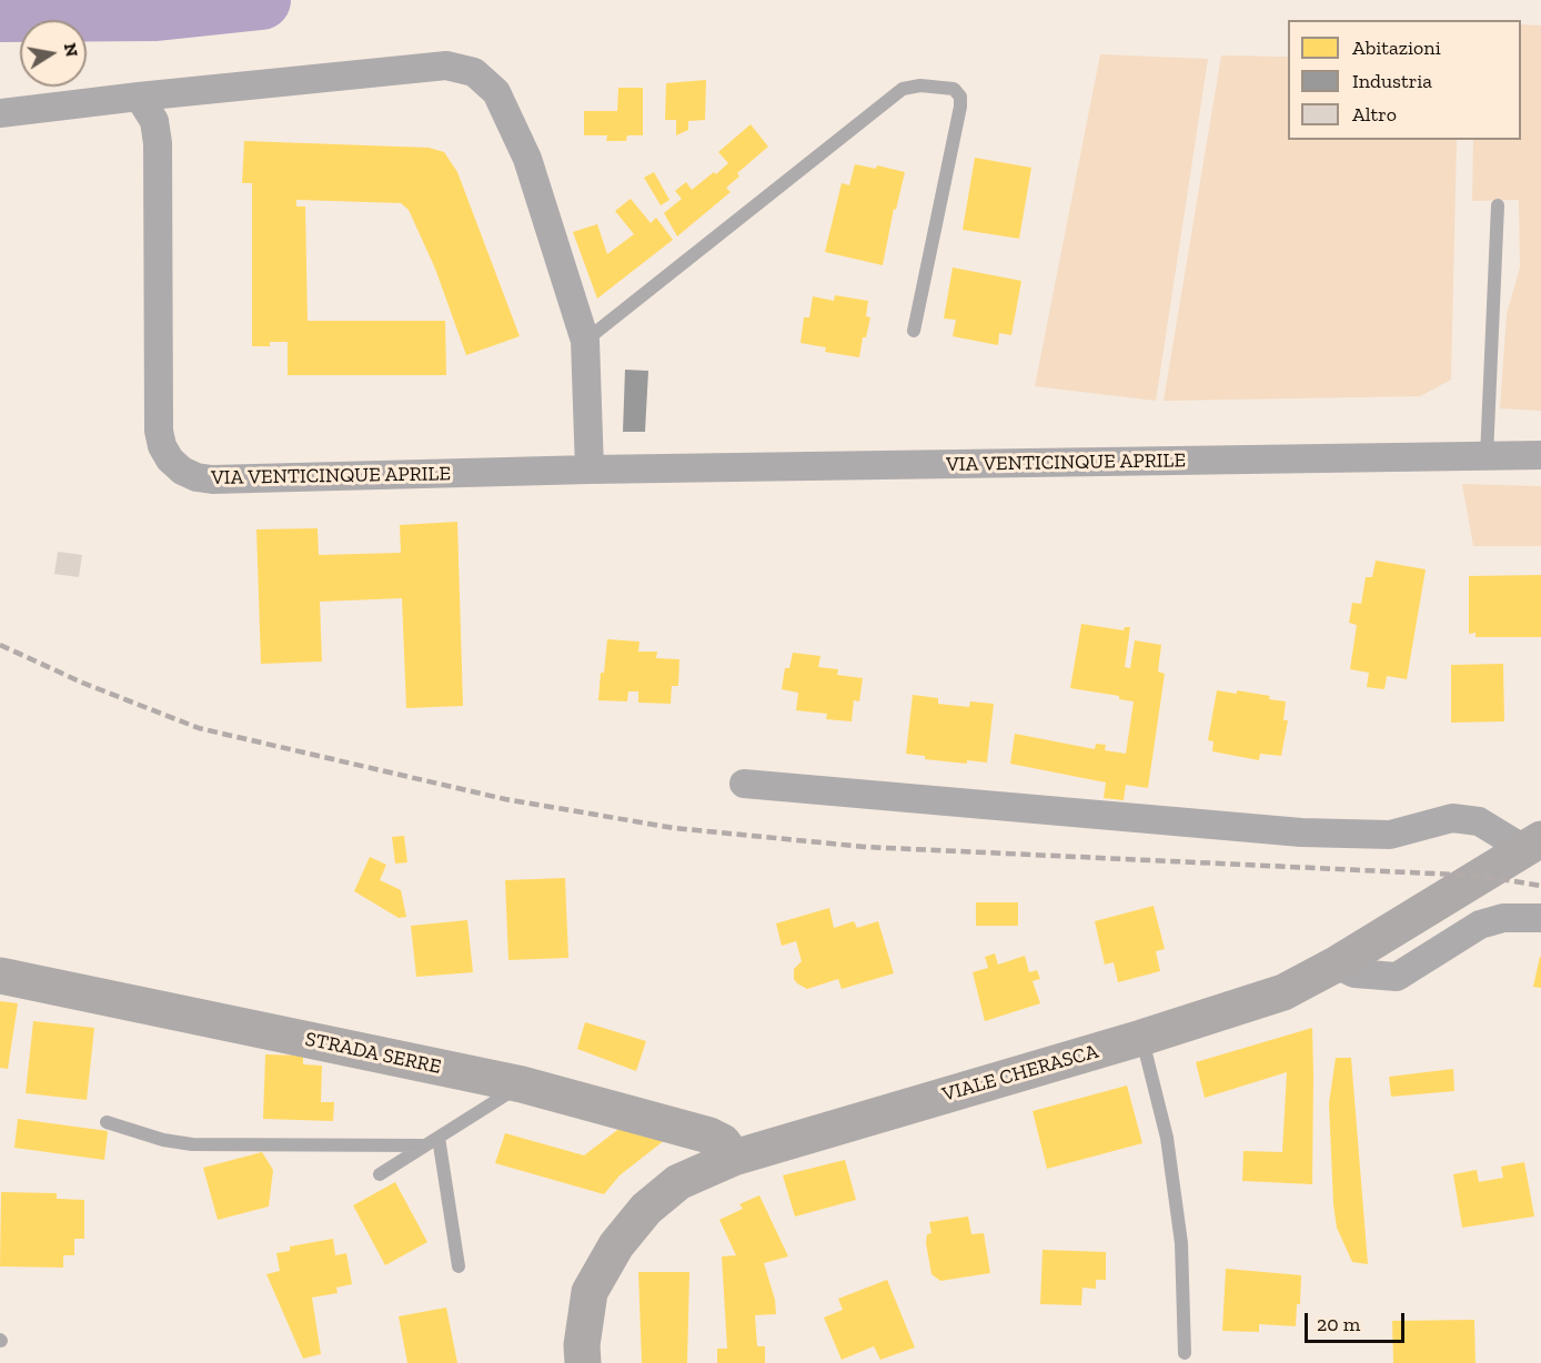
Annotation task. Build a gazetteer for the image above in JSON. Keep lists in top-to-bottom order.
{
  "streets": {
    "main road": ["STRADA SERRE", "VIALE CHERASCA"],
    "street": ["VIA VENTICINQUE APRILE"]
  },
  "crossings": [
    ["STRADA SERRE", "VIALE CHERASCA"]
  ],
  "legend": ["Abitazioni", "Industria", "Altro"],
  "scale_bar": "20 m",
  "north": "right"
}
